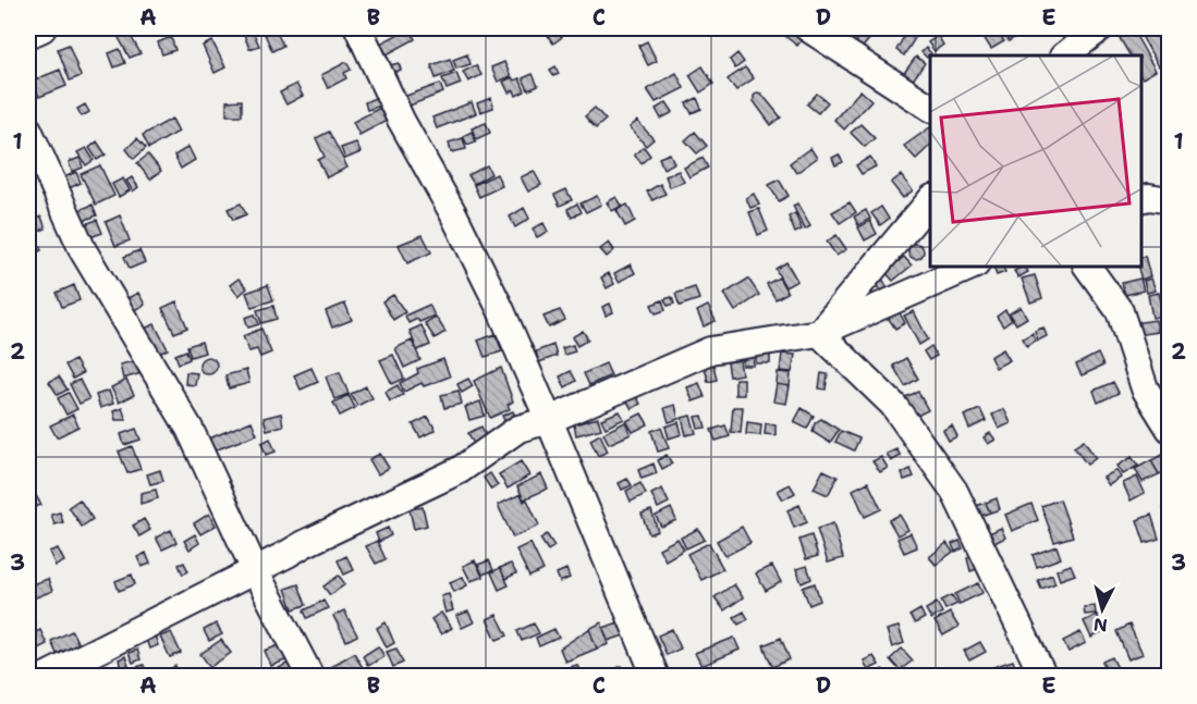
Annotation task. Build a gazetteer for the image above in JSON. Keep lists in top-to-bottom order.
{
  "north": "bottom",
  "grid": {
    "columns": [
      "A",
      "B",
      "C",
      "D",
      "E"
    ],
    "rows": ["1", "2", "3"]
  }
}
